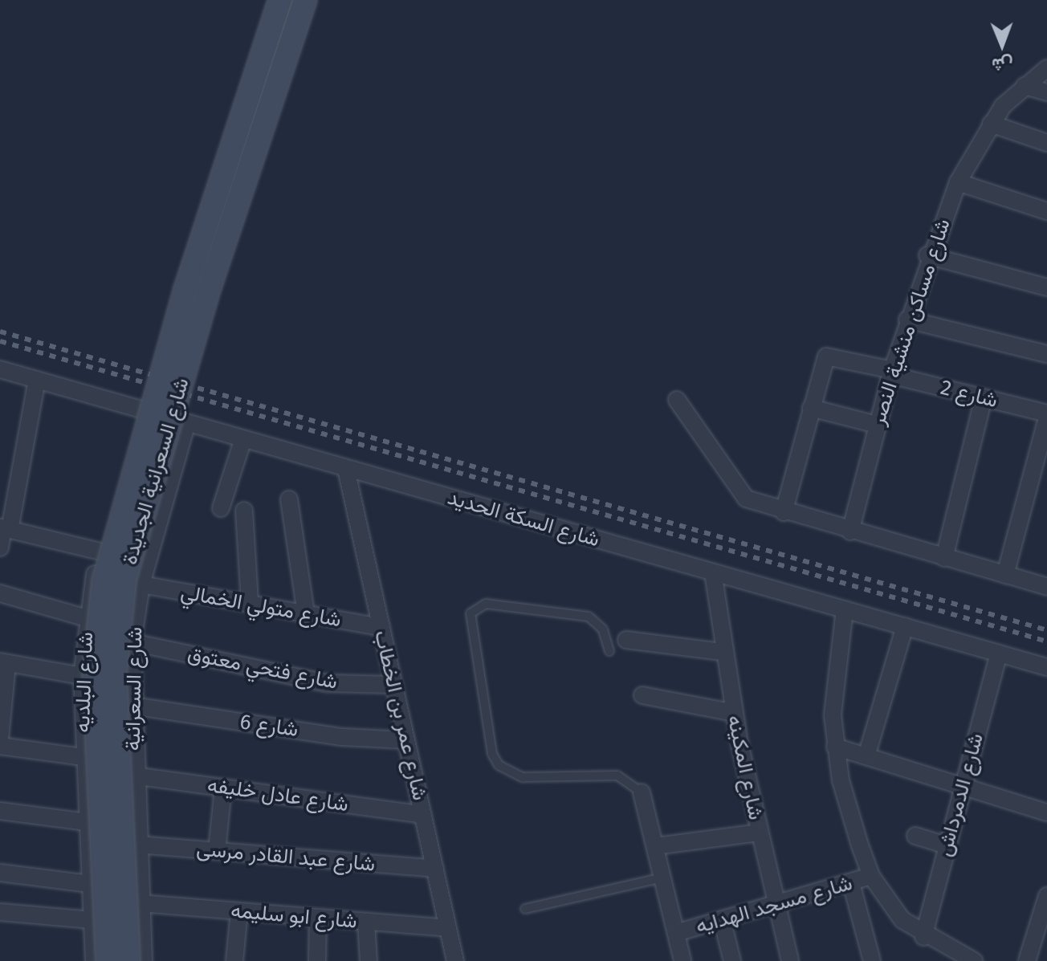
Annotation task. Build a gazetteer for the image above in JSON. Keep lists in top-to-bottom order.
{
  "streets": {
    "street": [
      "شارع مساكن منشية النصر",
      "شارع 2",
      "شارع السعرانية الجديدة",
      "شارع السكة الحديد",
      "شارع متولي الخمالي",
      "شارع فتحي معتوق",
      "شارع البلديه",
      "شارع السعرانية",
      "شارع عمر بن الخطاب",
      "شارع 6",
      "شارع المكينه",
      "شارع عادل خليفه",
      "شارع الدمرداش",
      "شارع عبد القادر مرسى",
      "شارع مسجد الهدايه",
      "شارع ابو سليمه"
    ]
  },
  "crossings": [
    ["شارع مساكن منشية النصر", "شارع 2"],
    ["شارع السكة الحديد", "شارع البلديه"],
    ["شارع السكة الحديد", "شارع السعرانية"],
    ["شارع السكة الحديد", "شارع عمر بن الخطاب"],
    ["شارع السكة الحديد", "شارع المكينه"],
    ["شارع السكة الحديد", "شارع الدمرداش"],
    ["شارع متولي الخمالي", "شارع السعرانية"],
    ["شارع متولي الخمالي", "شارع عمر بن الخطاب"],
    ["شارع فتحي معتوق", "شارع السعرانية"],
    ["شارع فتحي معتوق", "شارع عمر بن الخطاب"],
    ["شارع السعرانية", "شارع 6"],
    ["شارع السعرانية", "شارع عادل خليفه"],
    ["شارع السعرانية", "شارع عبد القادر مرسى"],
    ["شارع السعرانية", "شارع ابو سليمه"],
    ["شارع عمر بن الخطاب", "شارع 6"],
    ["شارع عمر بن الخطاب", "شارع عادل خليفه"],
    ["شارع عمر بن الخطاب", "شارع عبد القادر مرسى"],
    ["شارع عمر بن الخطاب", "شارع ابو سليمه"],
    ["شارع المكينه", "شارع مسجد الهدايه"]
  ],
  "north": "bottom"
}
